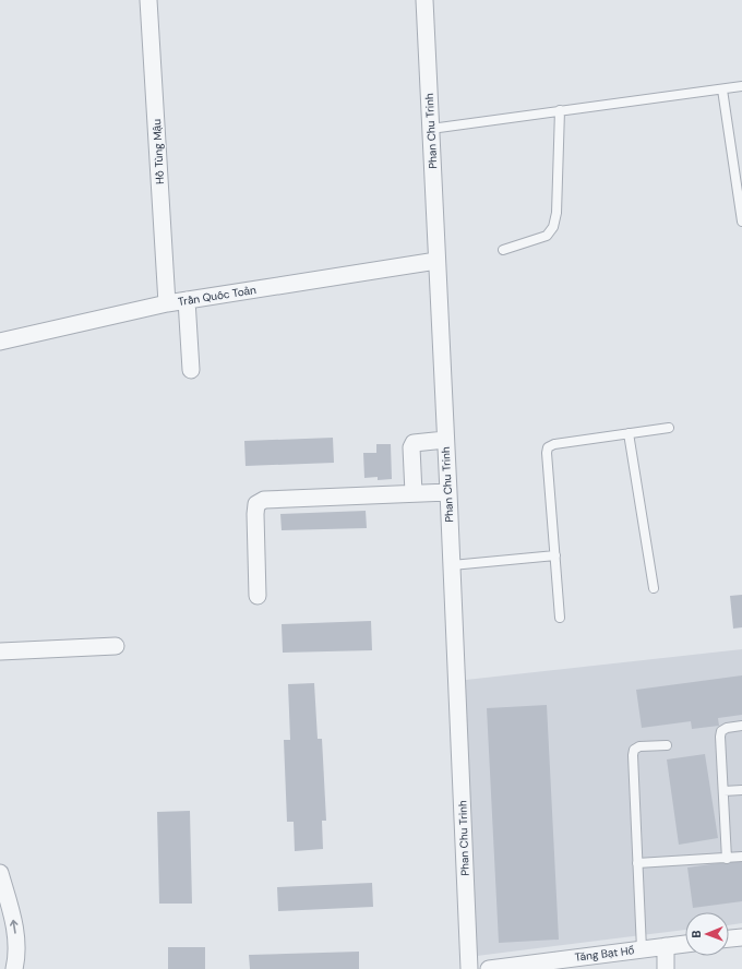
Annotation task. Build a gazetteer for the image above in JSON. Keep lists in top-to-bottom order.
{
  "streets": {
    "street": [
      "Phan Chu Trinh",
      "Hồ Tùng Mậu",
      "Trần Quốc Toản",
      "Tăng Bạt Hổ"
    ]
  },
  "crossings": [
    ["Phan Chu Trinh", "Trần Quốc Toản"],
    ["Hồ Tùng Mậu", "Trần Quốc Toản"]
  ],
  "north": "left"
}
